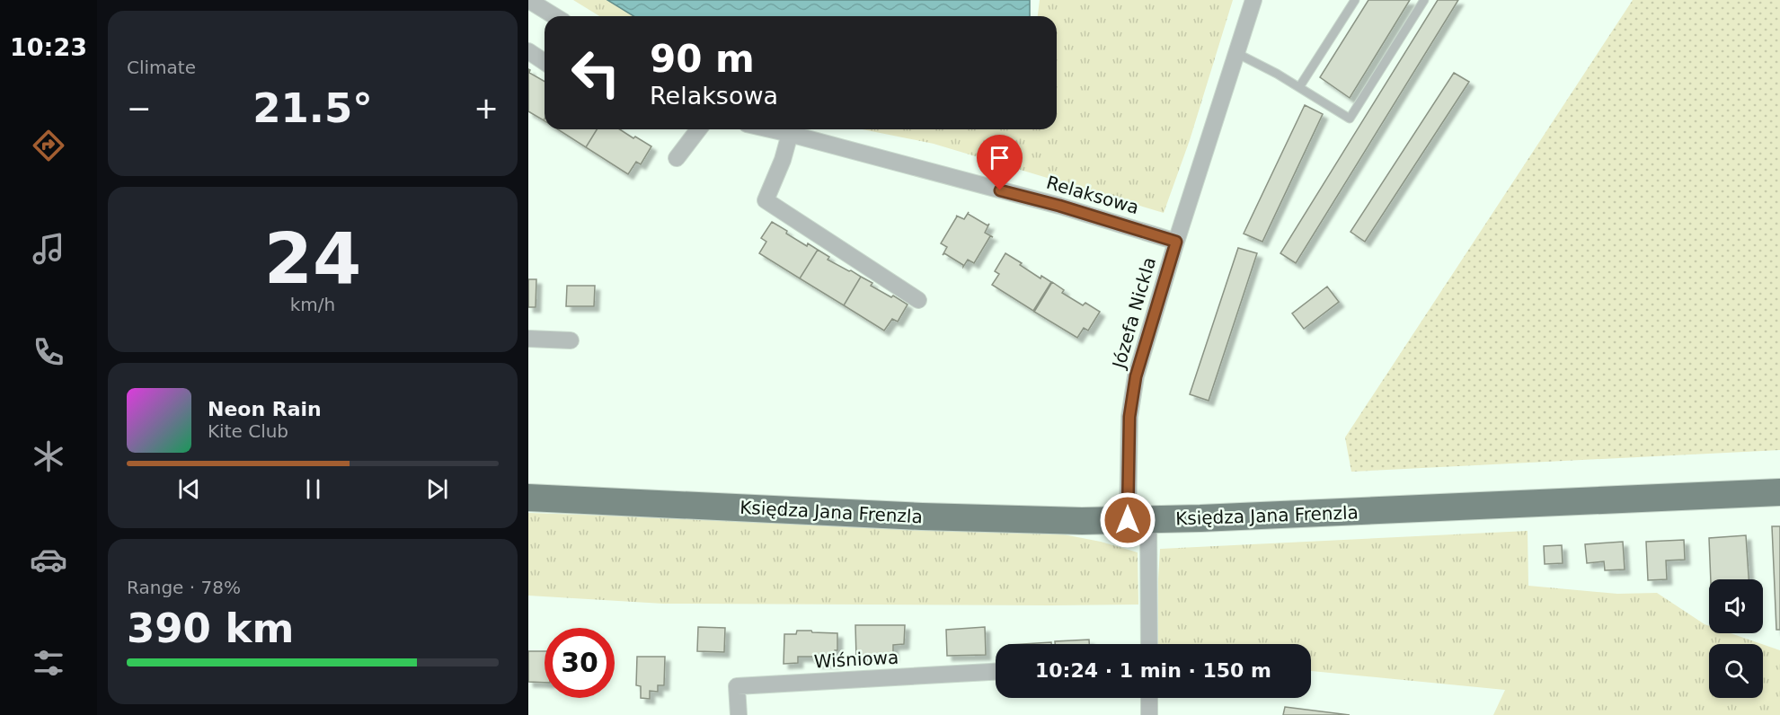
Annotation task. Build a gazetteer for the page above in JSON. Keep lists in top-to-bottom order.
{
  "streets": {
    "main road": ["Księdza Jana Frenzla"],
    "street": ["Relaksowa", "Józefa Nickla", "Wiśniowa"]
  },
  "crossings": [
    ["Relaksowa", "Józefa Nickla"],
    ["Józefa Nickla", "Księdza Jana Frenzla"]
  ],
  "page": {
    "tabs": "10:23",
    "tile": [
      "Climate",
      ["24", "km/h"],
      ["Range · 78%", "390 km"]
    ],
    "turn": ["90 m", "Relaksowa"],
    "heat": ["−", "21.5°", "+"],
    "song": ["Neon Rain", "Kite Club"],
    "limit": "30",
    "trip": "10:24 · 1 min · 150 m"
  }
}
